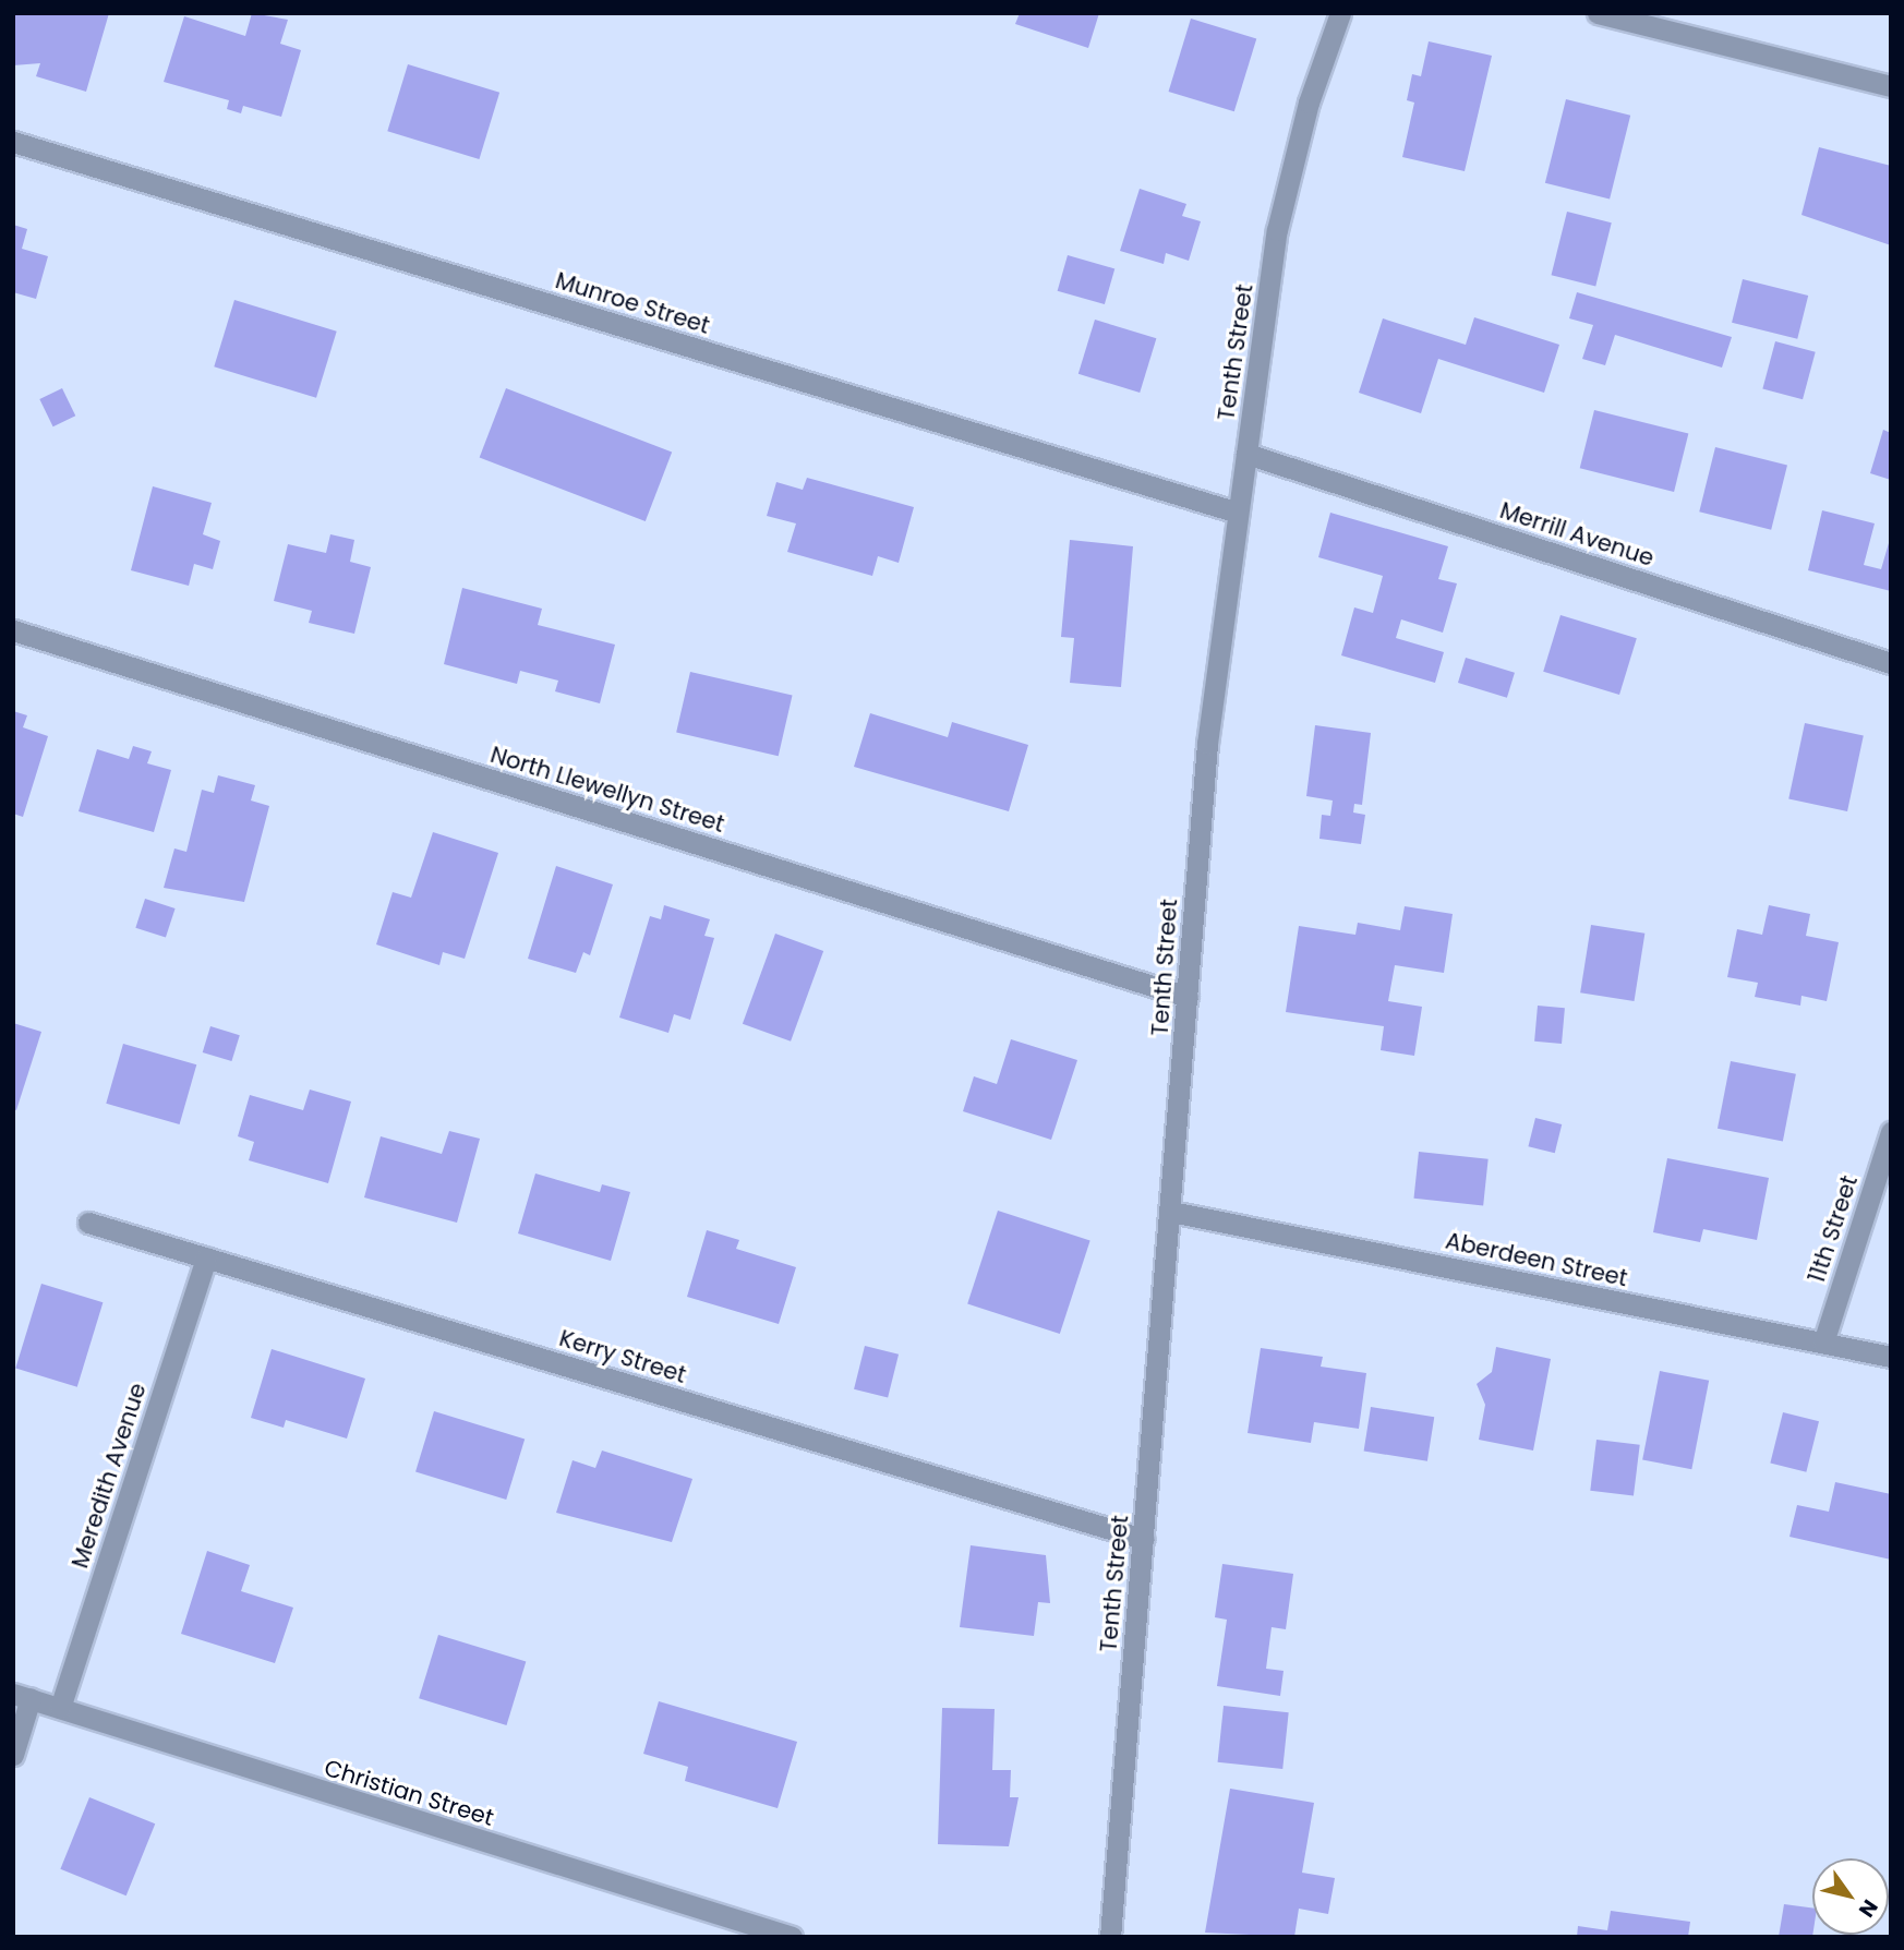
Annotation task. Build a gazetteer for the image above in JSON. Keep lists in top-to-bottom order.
{
  "streets": {
    "street": [
      "Munroe Street",
      "Tenth Street",
      "Merrill Avenue",
      "North Llewellyn Street",
      "11th Street",
      "Aberdeen Street",
      "Kerry Street",
      "Meredith Avenue",
      "Christian Street"
    ]
  },
  "crossings": [
    ["Munroe Street", "Tenth Street"],
    ["Tenth Street", "Merrill Avenue"],
    ["Tenth Street", "North Llewellyn Street"],
    ["Tenth Street", "Aberdeen Street"],
    ["Tenth Street", "Kerry Street"],
    ["11th Street", "Aberdeen Street"],
    ["Kerry Street", "Meredith Avenue"],
    ["Meredith Avenue", "Christian Street"]
  ],
  "north": "bottom right"
}
